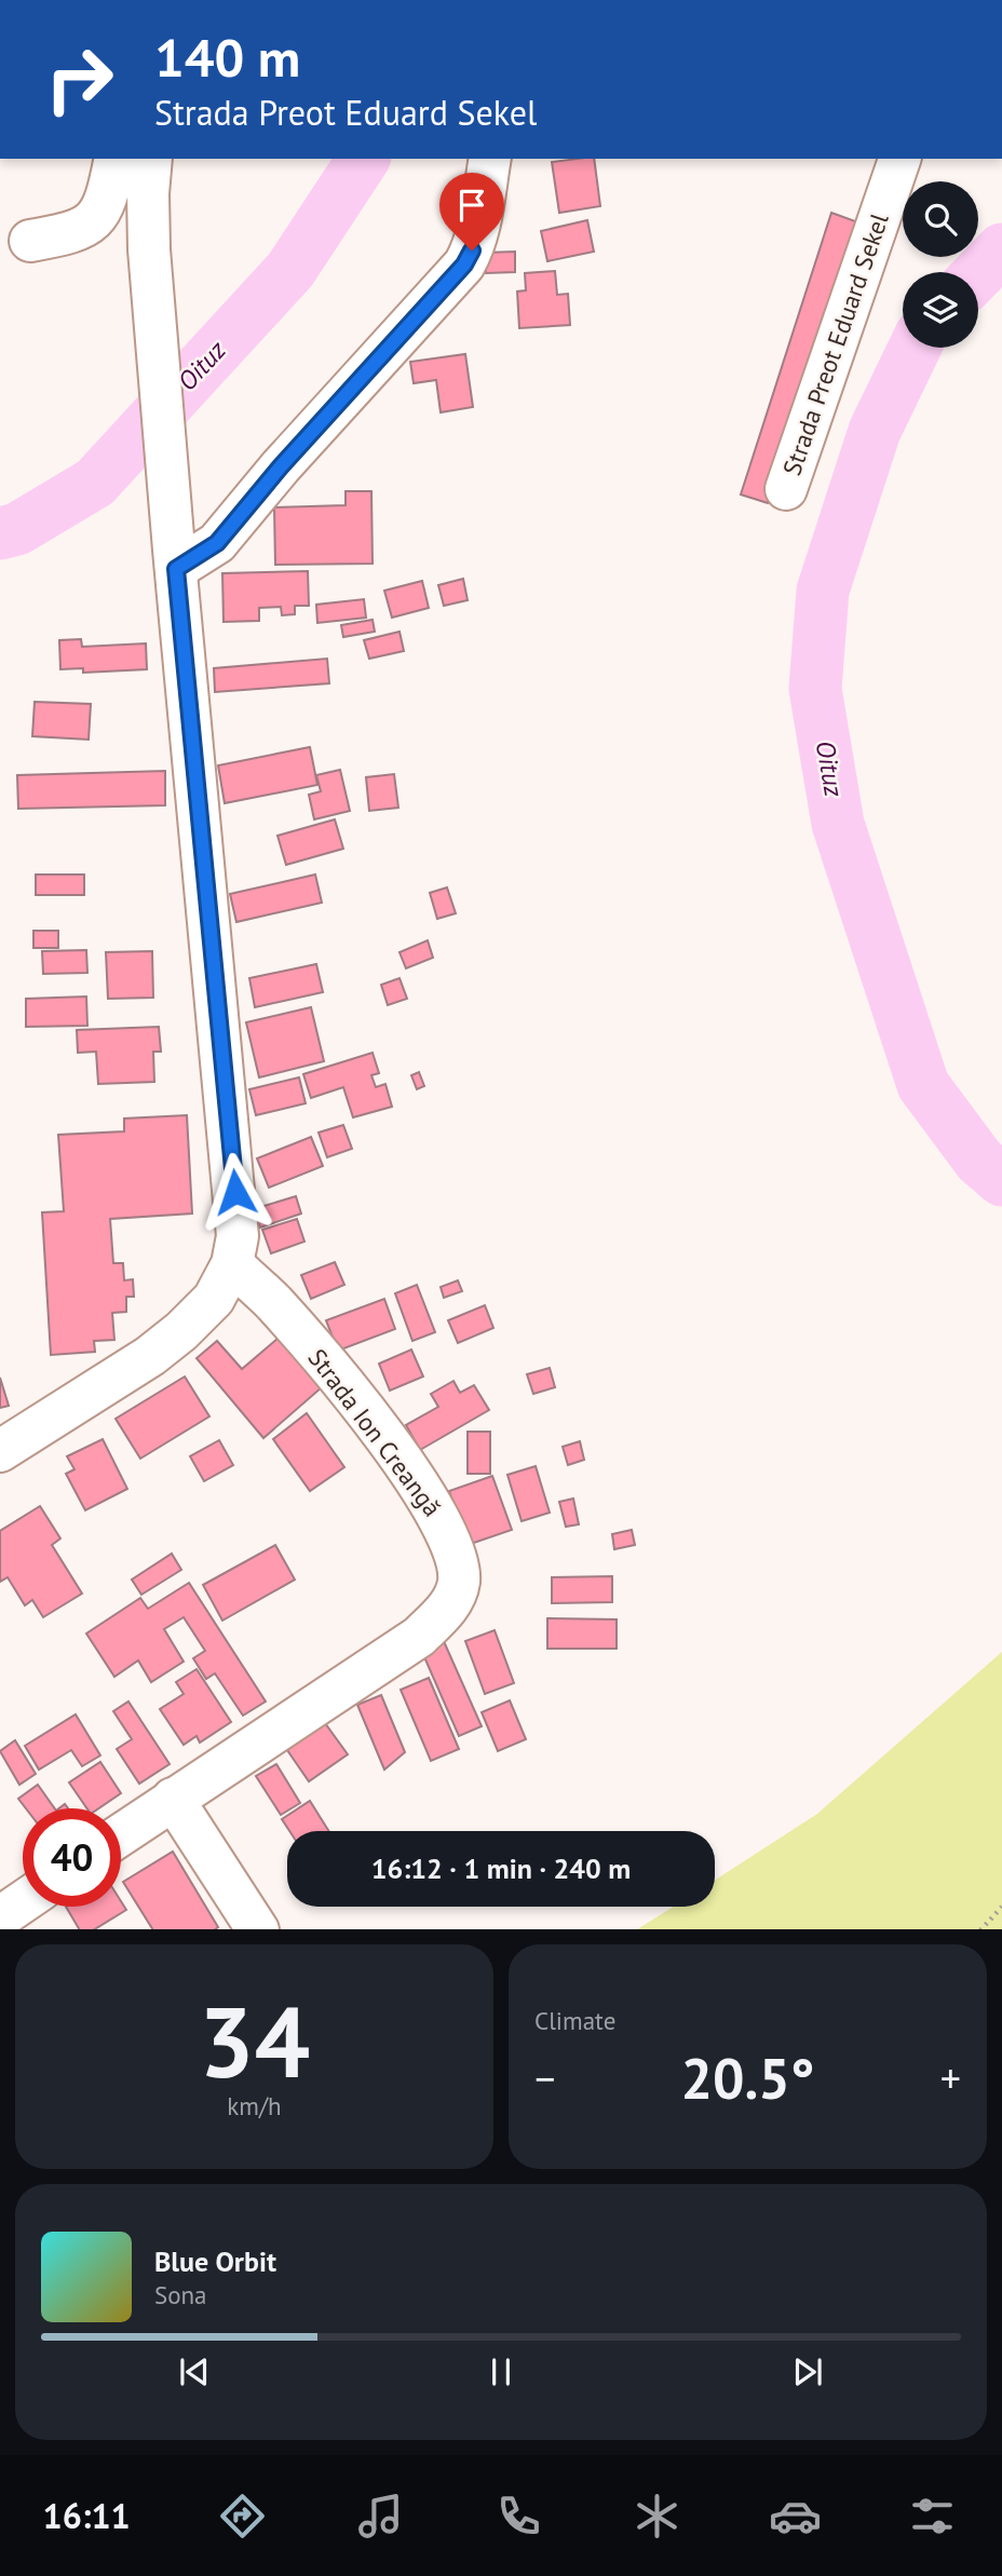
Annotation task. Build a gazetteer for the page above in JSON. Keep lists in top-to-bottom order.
{
  "streets": {
    "street": ["Strada Preot Eduard Sekel", "Strada Ion Creangă"]
  },
  "water": ["Oituz"],
  "page": {
    "turn": ["140 m", "Strada Preot Eduard Sekel"],
    "limit": "40",
    "trip": "16:12 · 1 min · 240 m",
    "tile": [
      ["34", "km/h"],
      "Climate"
    ],
    "heat": ["−", "20.5°", "+"],
    "song": ["Blue Orbit", "Sona"],
    "tabs": "16:11"
  }
}
